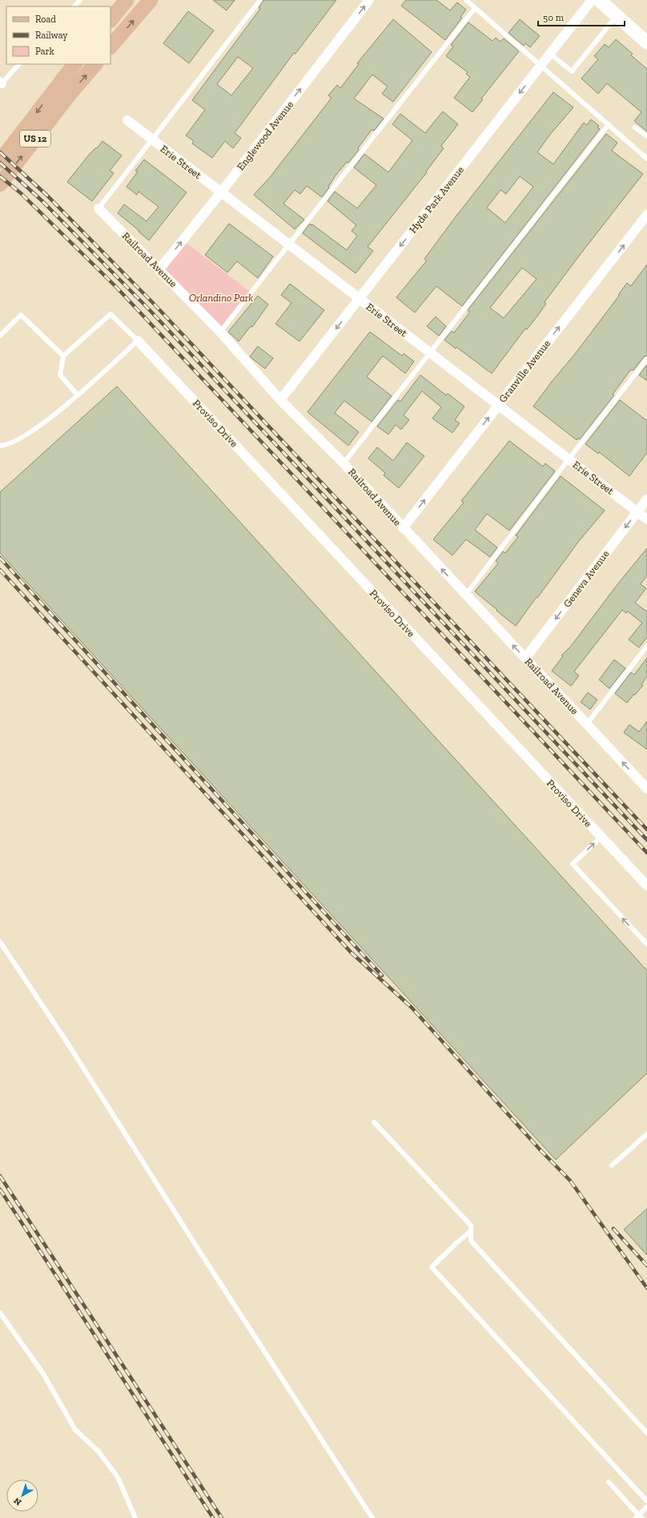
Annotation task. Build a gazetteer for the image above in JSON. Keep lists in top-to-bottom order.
{
  "streets": {
    "main road": ["US 12"],
    "street": [
      "Englewood Avenue",
      "Erie Street",
      "Hyde Park Avenue",
      "Railroad Avenue",
      "Granville Avenue",
      "Proviso Drive",
      "Geneva Avenue"
    ]
  },
  "crossings": [
    ["Englewood Avenue", "Erie Street"],
    ["Englewood Avenue", "Railroad Avenue"],
    ["Erie Street", "Hyde Park Avenue"],
    ["Erie Street", "Granville Avenue"],
    ["Erie Street", "Geneva Avenue"],
    ["Hyde Park Avenue", "Railroad Avenue"],
    ["Railroad Avenue", "Granville Avenue"],
    ["Railroad Avenue", "Geneva Avenue"]
  ],
  "one_way": [
    "Englewood Avenue",
    "Hyde Park Avenue",
    "Granville Avenue",
    "Geneva Avenue"
  ],
  "parks": ["Orlandino Park"],
  "legend": ["Road", "Railway", "Park"],
  "scale_bar": "50 m",
  "north": "bottom left"
}
